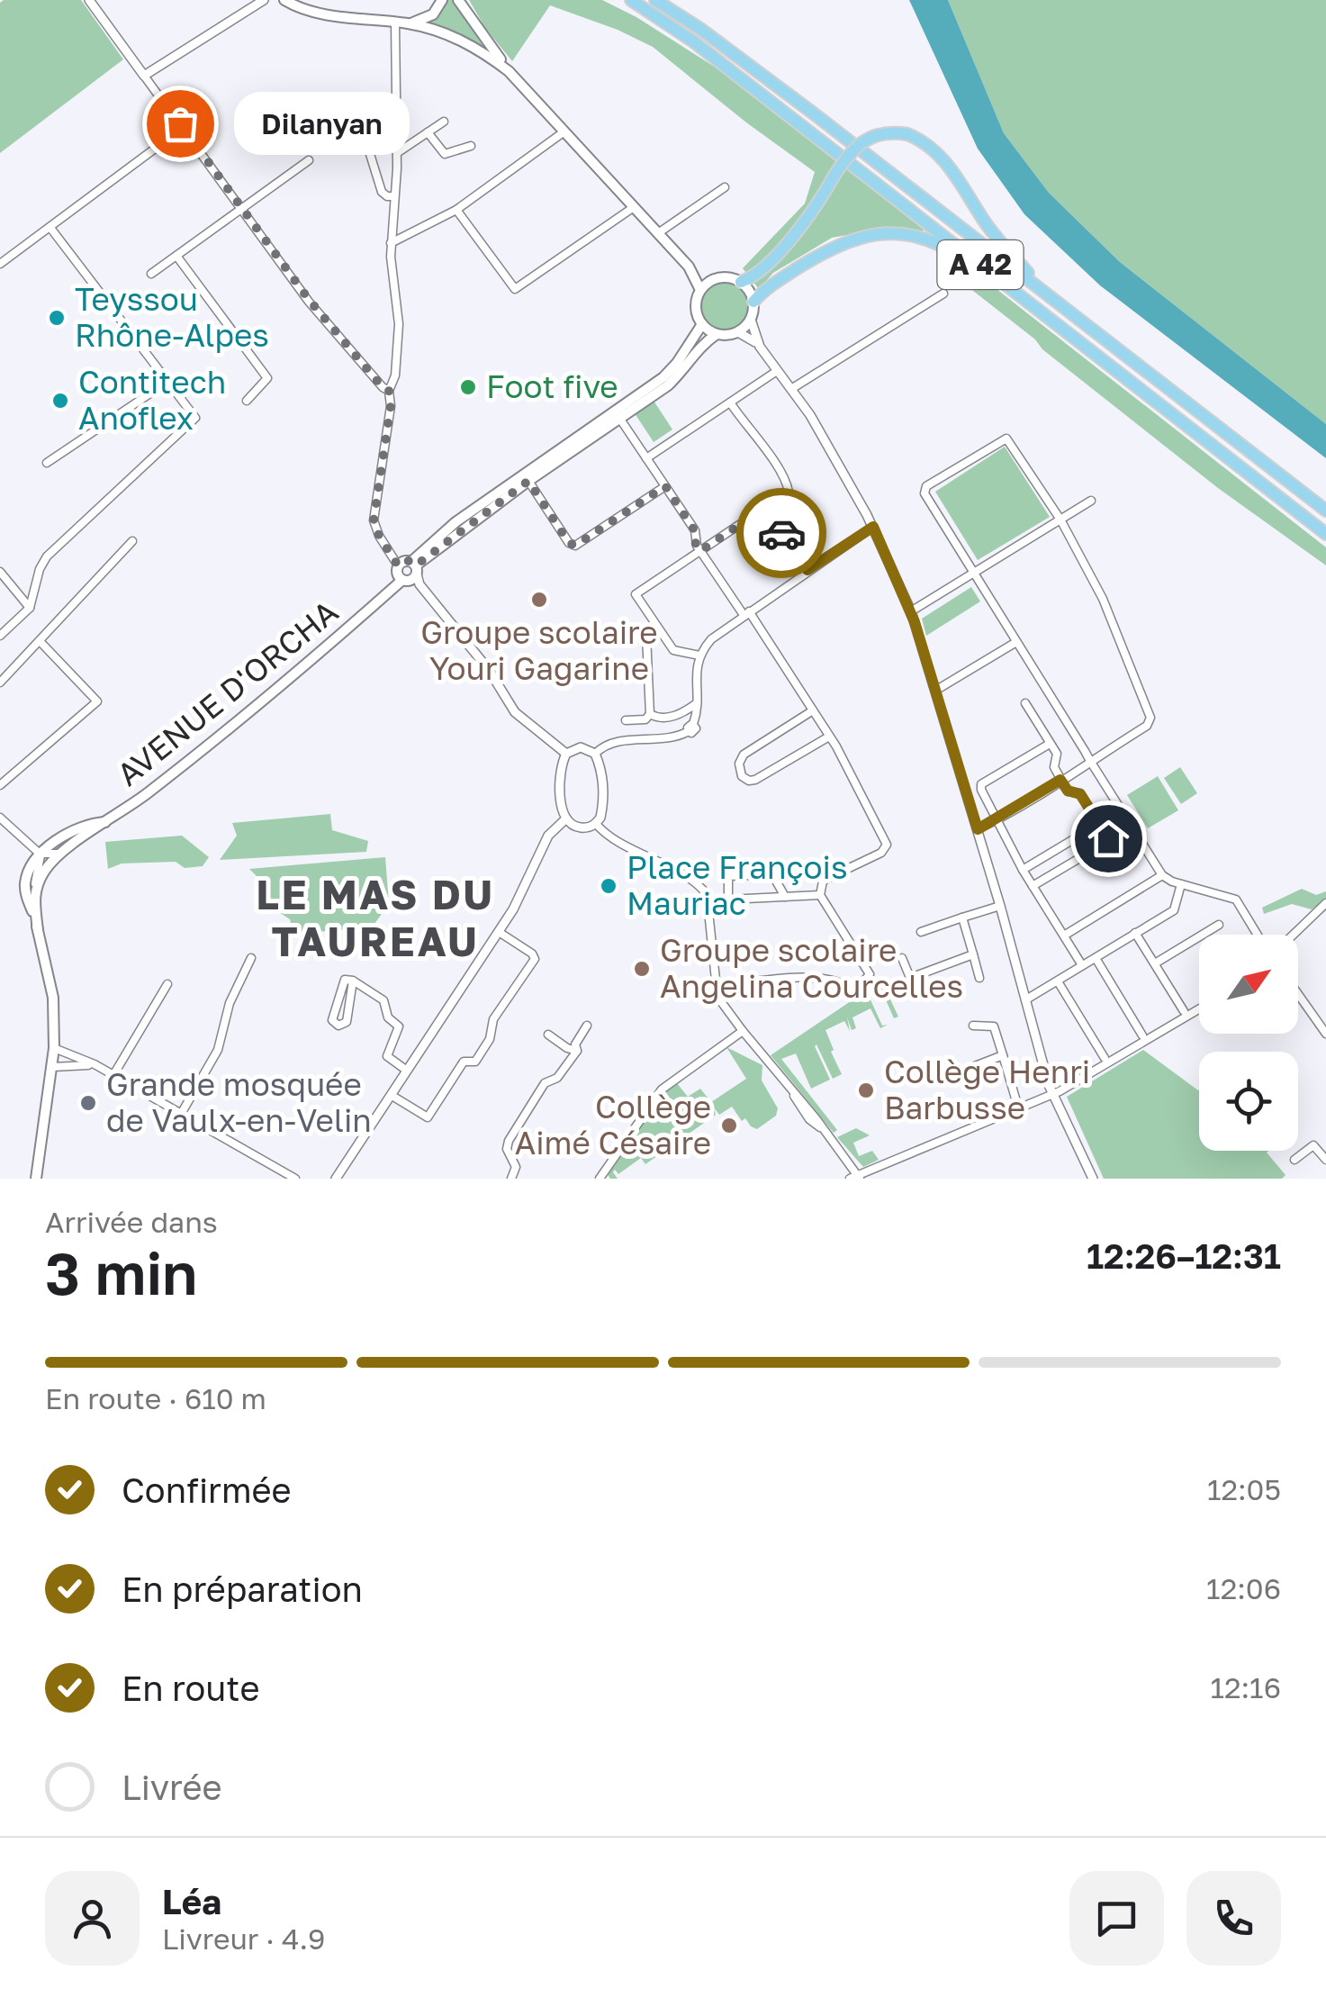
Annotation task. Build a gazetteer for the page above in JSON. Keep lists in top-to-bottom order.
{
  "streets": {
    "highway": ["A 42"],
    "main road": ["AVENUE D'ORCHA"]
  },
  "districts": ["LE MAS DU TAUREAU"],
  "places": [
    "Dilanyan",
    "Teyssou Rhône-Alpes",
    "Foot five",
    "Contitech Anoflex",
    "Groupe scolaire Youri Gagarine",
    "Place François Mauriac",
    "Groupe scolaire Angelina Courcelles",
    "Collège Henri Barbusse",
    "Grande mosquée de Vaulx-en-Velin",
    "Collège Aimé Césaire"
  ],
  "north": "top right",
  "page": {
    "bubble": "Dilanyan",
    "heading": ["3 min", "Arrivée dans", "12:26–12:31"],
    "panel": ["Léa", "Livreur · 4.9"],
    "bar": "En route · 610 m",
    "list": [
      ["Confirmée", "12:05"],
      ["En préparation", "12:06"],
      ["En route", "12:16"],
      "Livrée"
    ]
  }
}
